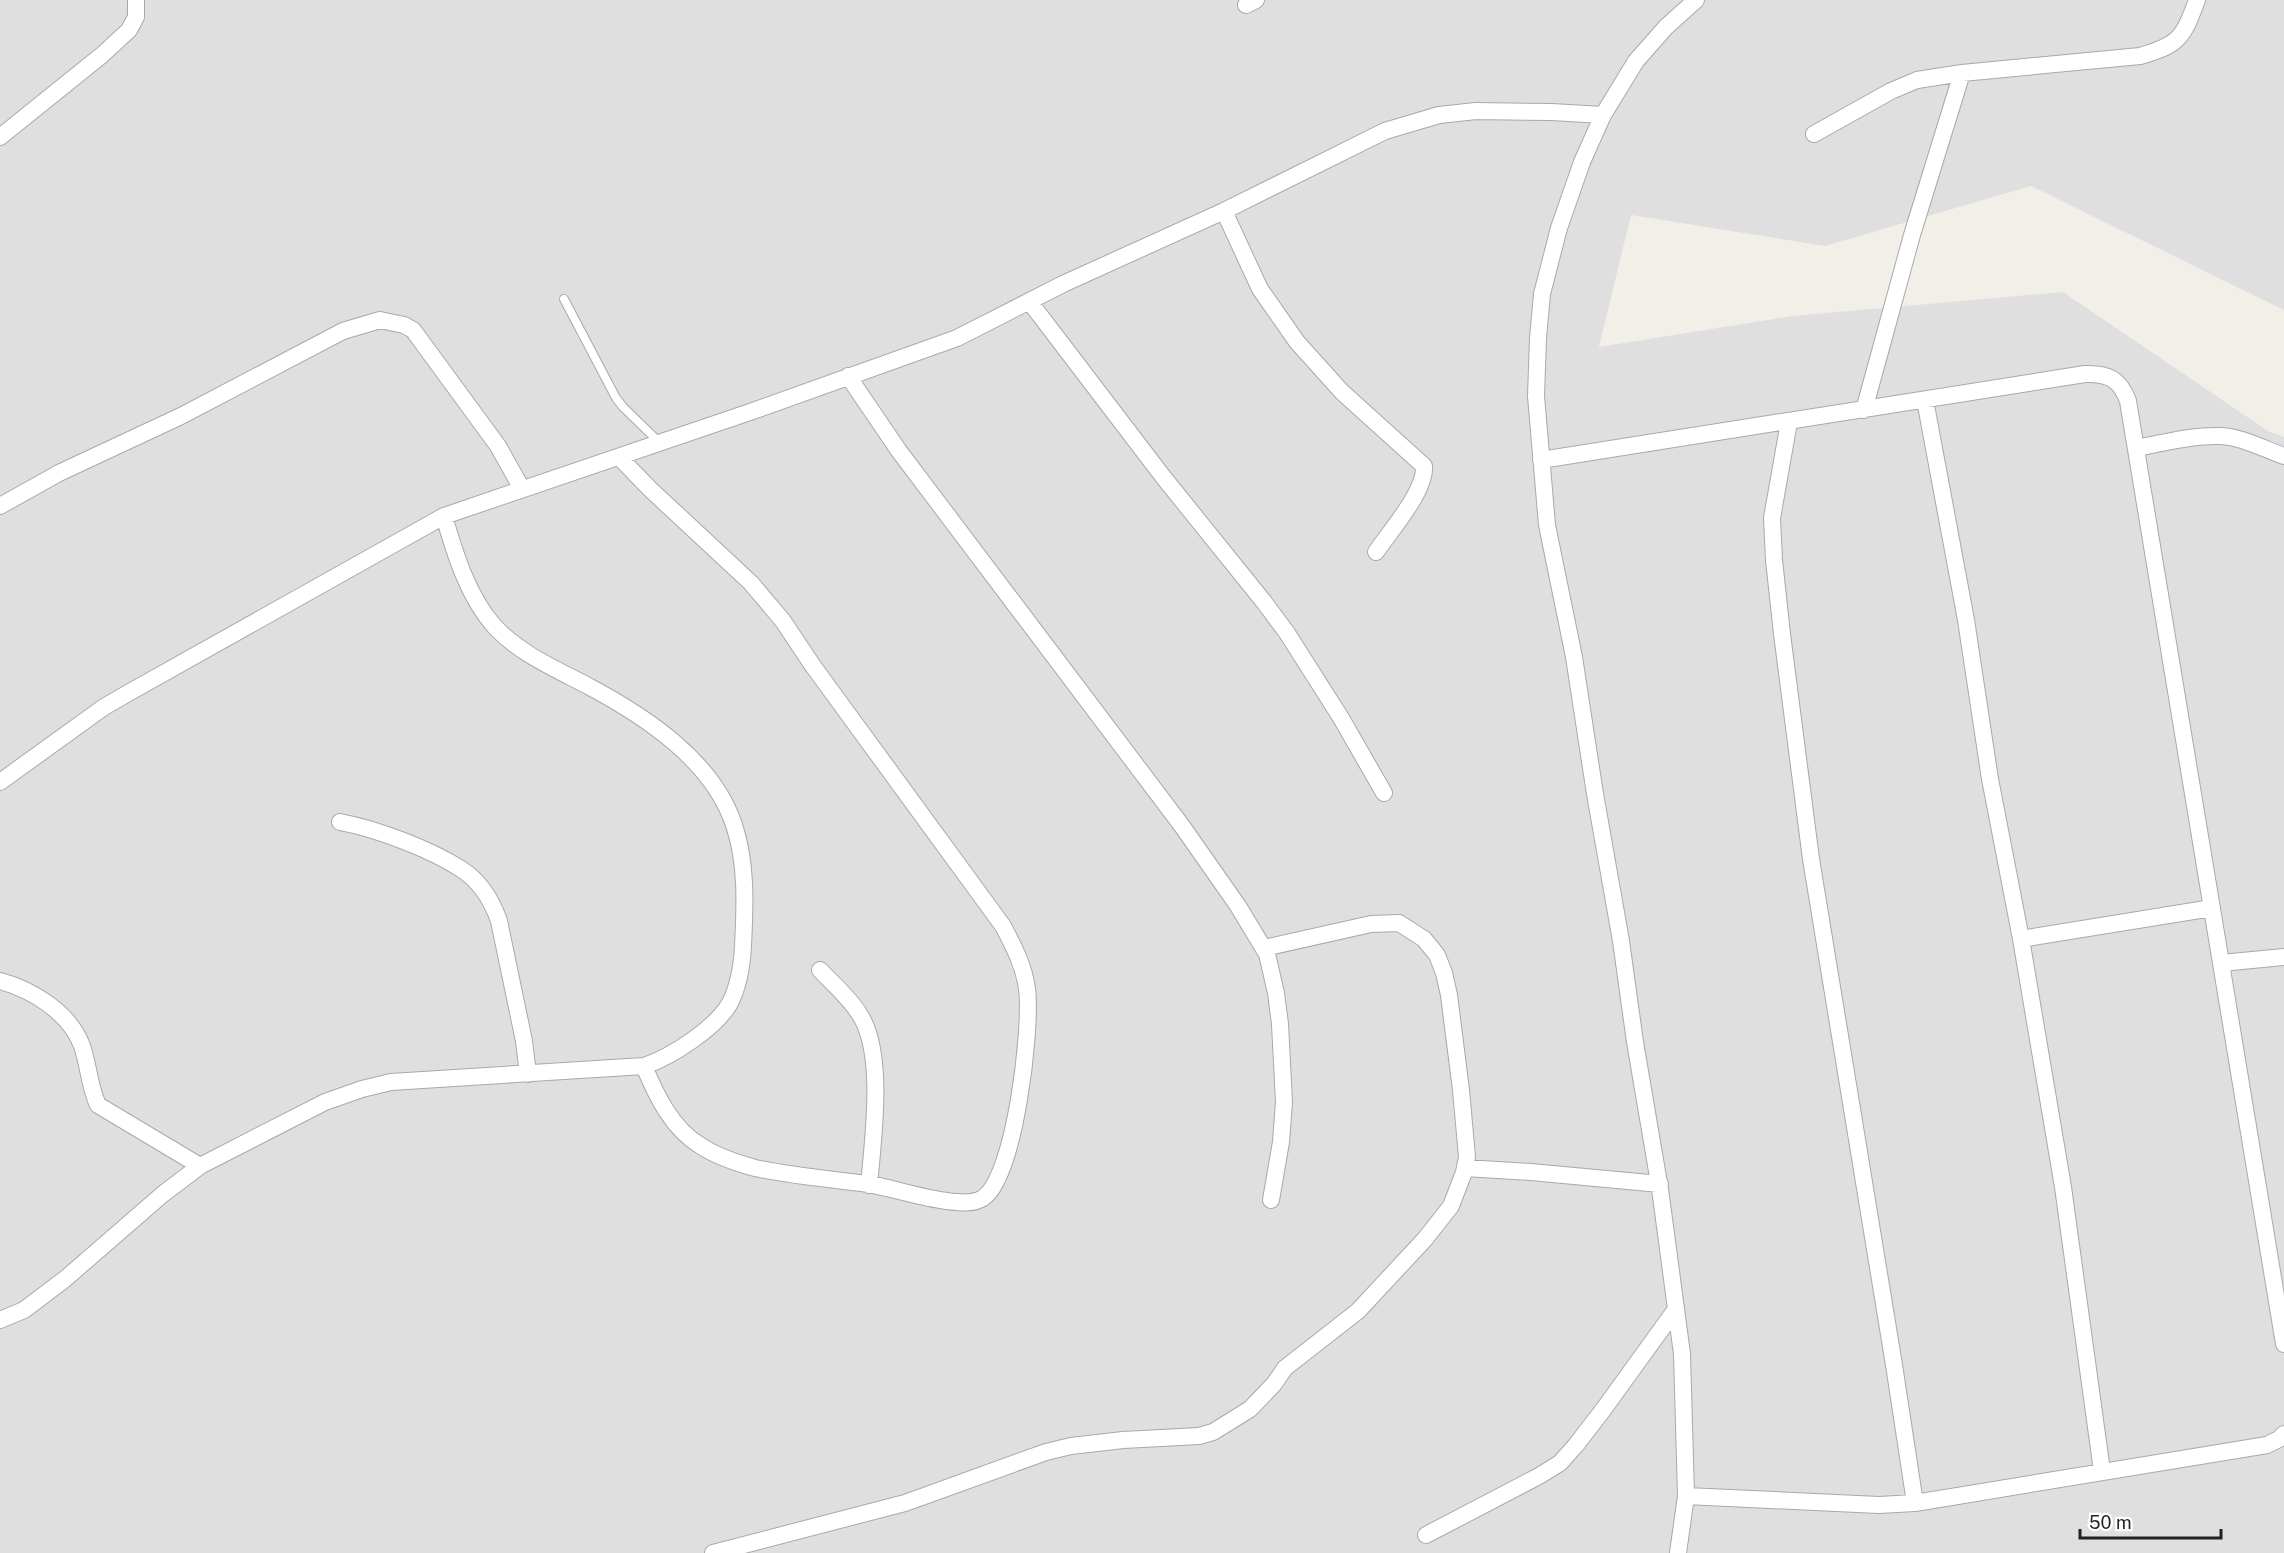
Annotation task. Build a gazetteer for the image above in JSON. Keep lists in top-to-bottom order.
{
  "scale_bar": "50 m"
}
